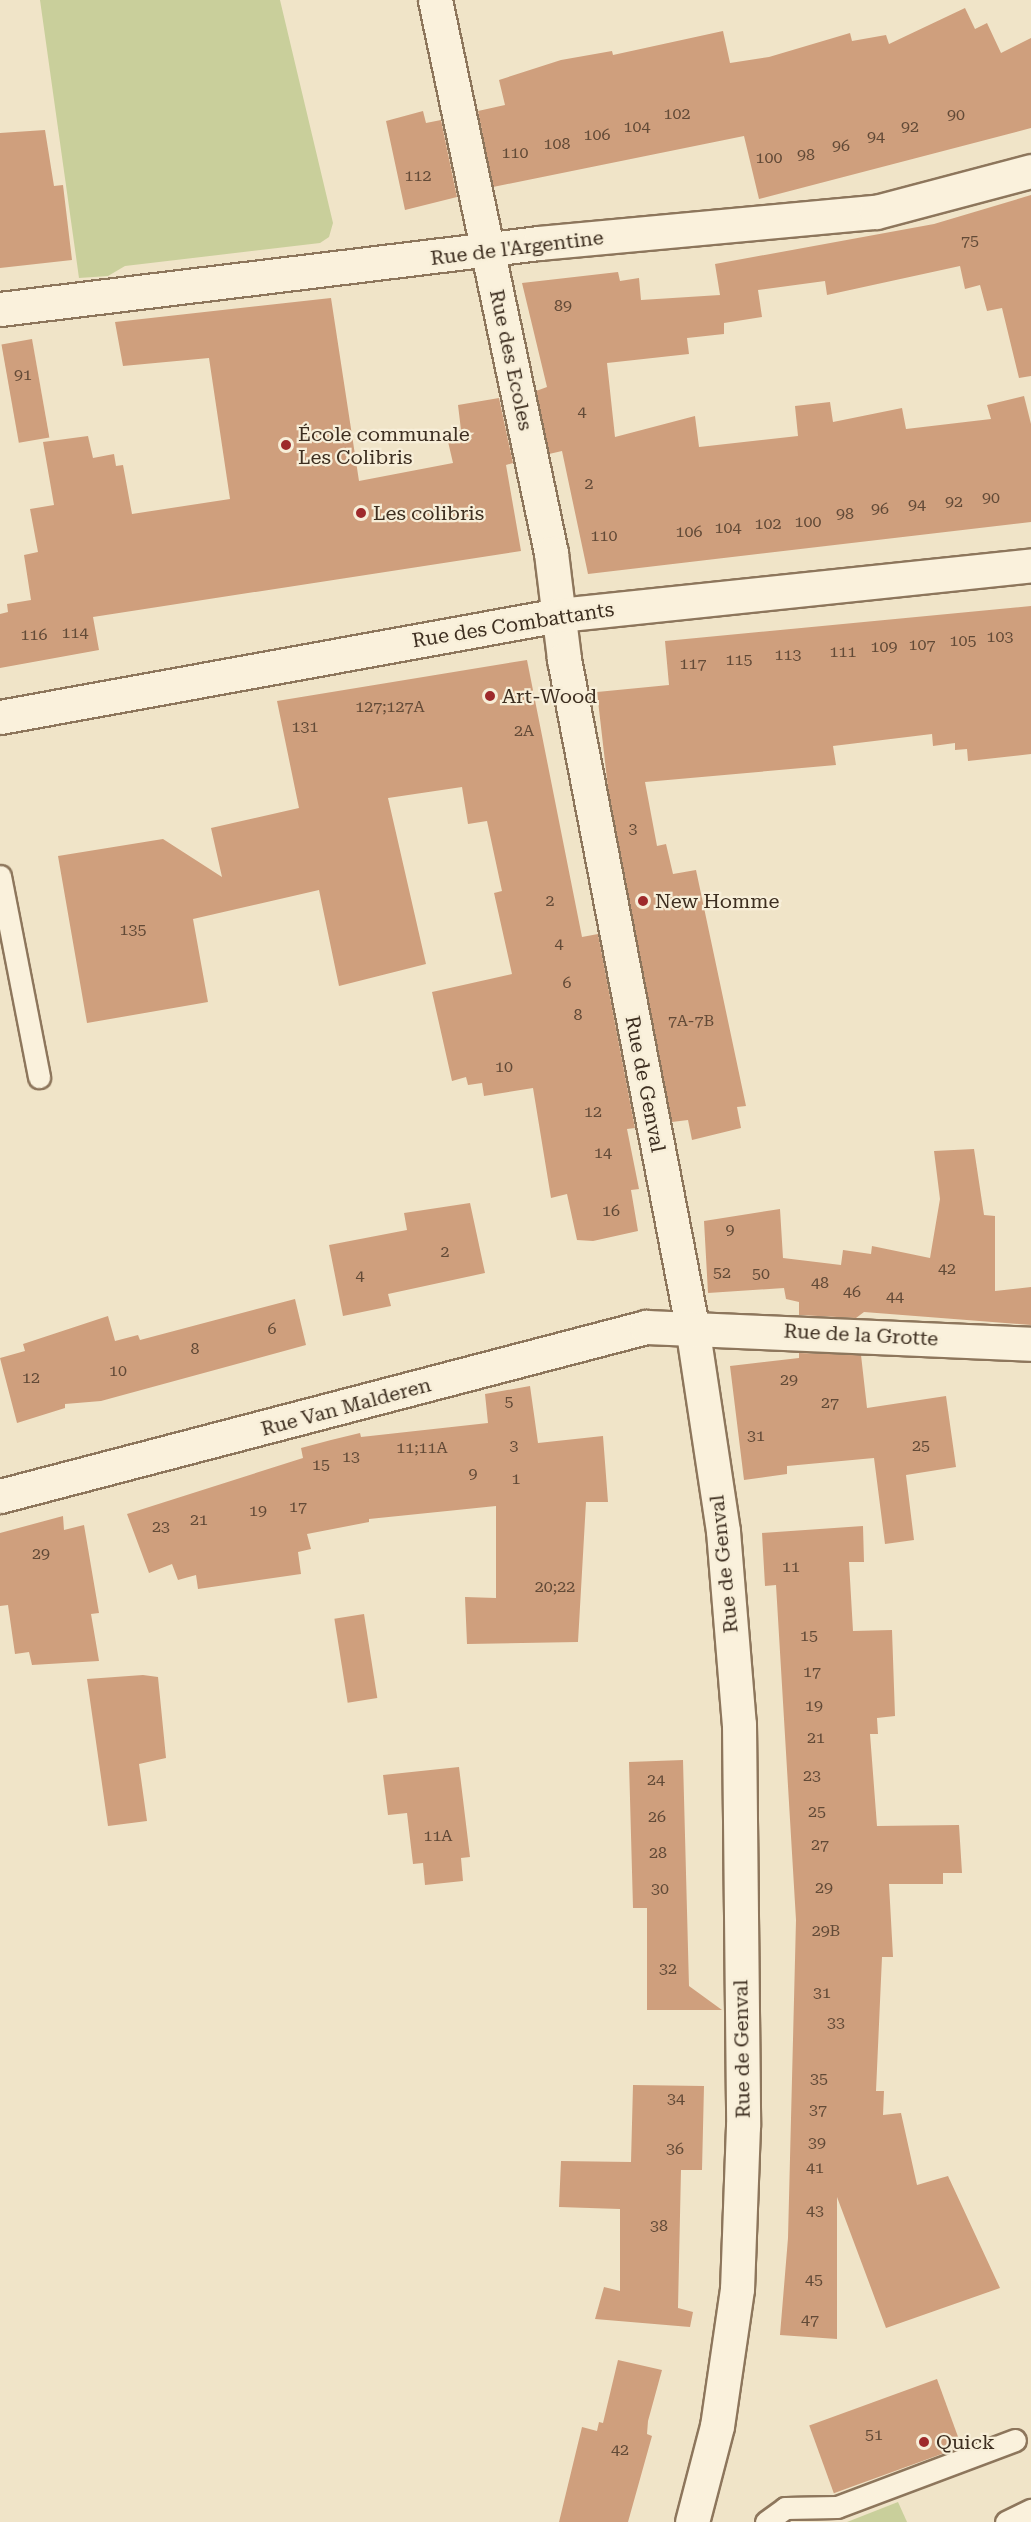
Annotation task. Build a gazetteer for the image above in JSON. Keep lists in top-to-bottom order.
{
  "streets": {
    "street": [
      "Rue de l'Argentine",
      "Rue des Ecoles",
      "Rue des Combattants",
      "Rue de Genval",
      "Rue de la Grotte",
      "Rue Van Malderen"
    ]
  },
  "crossings": [
    ["Rue de l'Argentine", "Rue des Ecoles"],
    ["Rue des Ecoles", "Rue des Combattants"],
    ["Rue des Ecoles", "Rue de Genval"],
    ["Rue des Combattants", "Rue de Genval"],
    ["Rue de Genval", "Rue de la Grotte"],
    ["Rue de Genval", "Rue Van Malderen"],
    ["Rue de la Grotte", "Rue Van Malderen"]
  ],
  "places": [
    "École communale Les Colibris",
    "Les colibris",
    "Art-Wood",
    "New Homme",
    "Quick"
  ],
  "house_numbers": [
    "102",
    "90",
    "104",
    "92",
    "106",
    "94",
    "108",
    "96",
    "110",
    "98",
    "100",
    "112",
    "75",
    "89",
    "91",
    "4",
    "2",
    "90",
    "92",
    "94",
    "96",
    "98",
    "100",
    "102",
    "104",
    "106",
    "110",
    "114",
    "116",
    "103",
    "105",
    "107",
    "109",
    "111",
    "113",
    "115",
    "117",
    "127;127A",
    "131",
    "2A",
    "3",
    "2",
    "135",
    "4",
    "6",
    "8",
    "7A-7B",
    "10",
    "12",
    "14",
    "16",
    "9",
    "2",
    "42",
    "52",
    "50",
    "4",
    "48",
    "46",
    "44",
    "6",
    "8",
    "10",
    "12",
    "29",
    "5",
    "27",
    "31",
    "3",
    "25",
    "11;11A",
    "13",
    "15",
    "9",
    "1",
    "17",
    "19",
    "21",
    "23",
    "29",
    "11",
    "20;22",
    "15",
    "17",
    "19",
    "21",
    "23",
    "24",
    "25",
    "26",
    "11A",
    "27",
    "28",
    "29",
    "30",
    "29B",
    "32",
    "31",
    "33",
    "35",
    "34",
    "37",
    "39",
    "36",
    "41",
    "43",
    "38",
    "45",
    "47",
    "51",
    "42"
  ]
}
